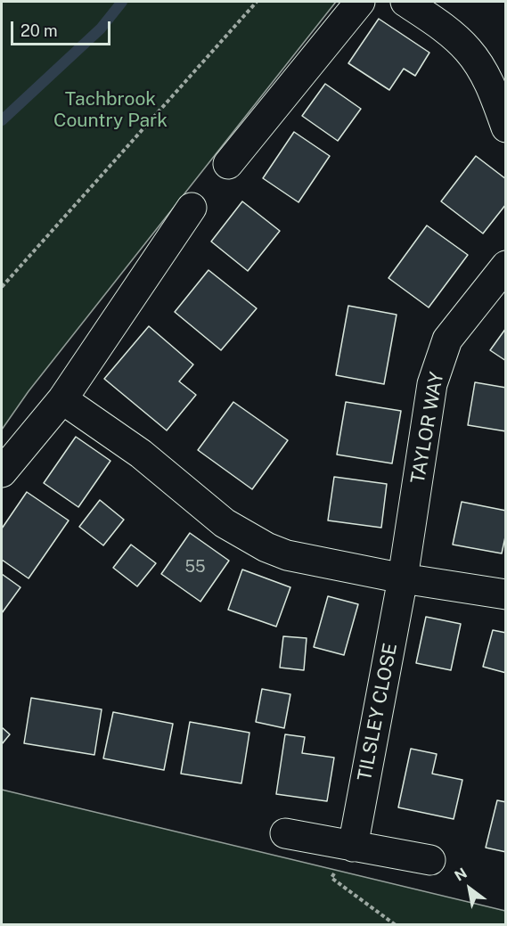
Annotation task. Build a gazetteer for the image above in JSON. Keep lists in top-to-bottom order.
{
  "streets": {
    "street": ["TAYLOR WAY", "TILSLEY CLOSE"]
  },
  "crossings": [
    ["TAYLOR WAY", "TILSLEY CLOSE"]
  ],
  "parks": ["Tachbrook Country Park"],
  "house_numbers": ["55"],
  "scale_bar": "20 m",
  "north": "top left"
}
